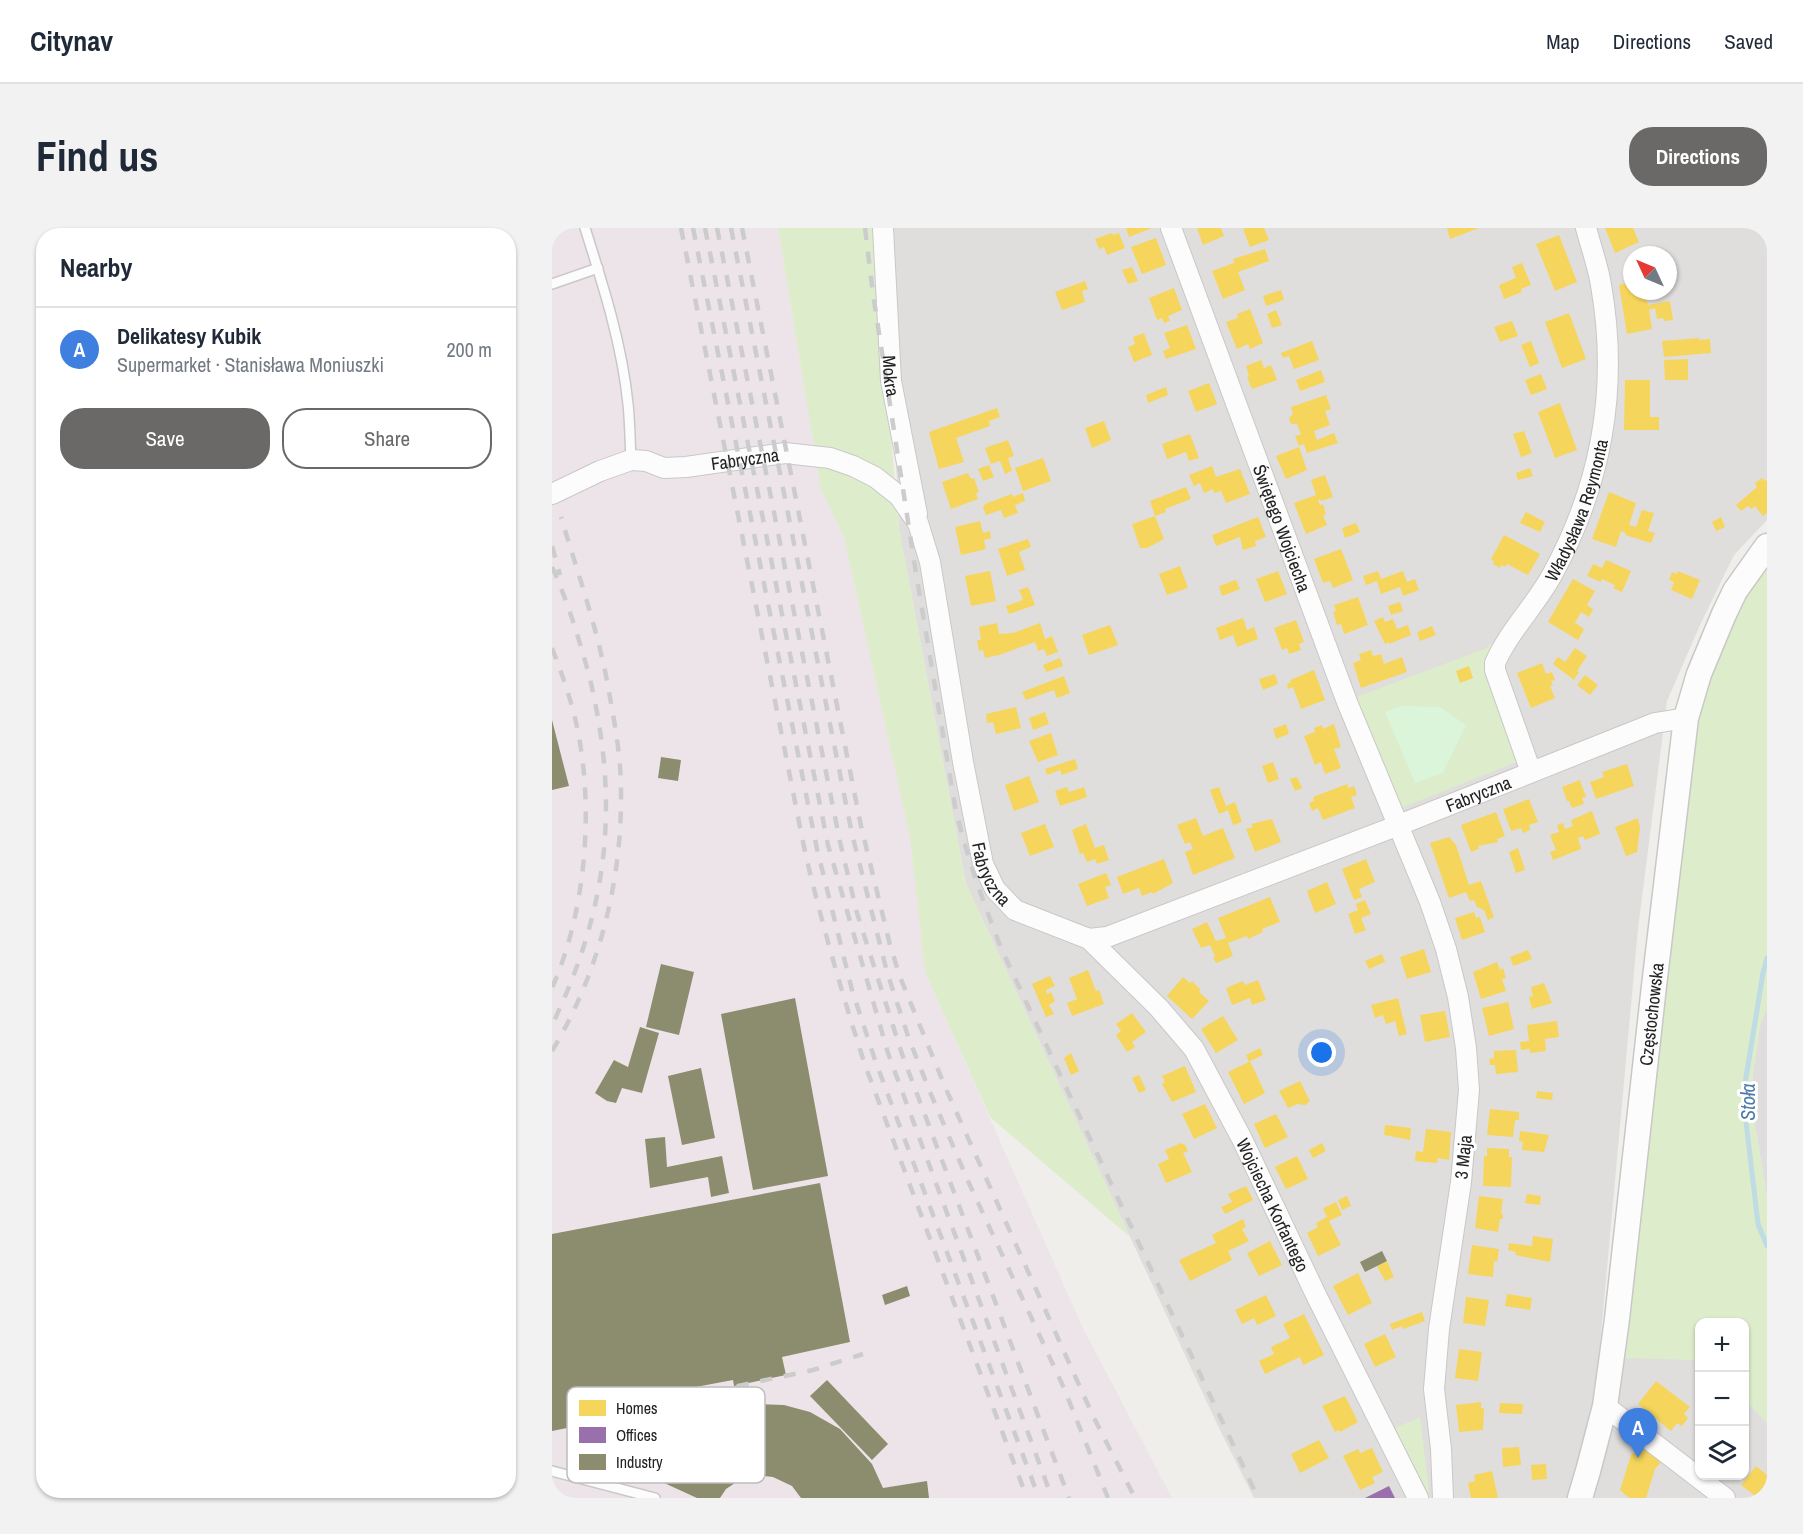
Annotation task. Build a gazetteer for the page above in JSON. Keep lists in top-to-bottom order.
{
  "streets": {
    "street": [
      "Mokra",
      "Fabryczna",
      "Władysława Reymonta",
      "Świętego Wojciecha",
      "Częstochowska",
      "3 Maja",
      "Wojciecha Korfantego"
    ]
  },
  "crossings": [
    ["Mokra", "Fabryczna"],
    ["Fabryczna", "Władysława Reymonta"],
    ["Fabryczna", "Świętego Wojciecha"],
    ["Fabryczna", "Częstochowska"],
    ["Fabryczna", "3 Maja"],
    ["Fabryczna", "Wojciecha Korfantego"],
    ["Świętego Wojciecha", "3 Maja"]
  ],
  "water": ["Stoła"],
  "legend": ["Homes", "Offices", "Industry"],
  "north": "top left",
  "page": {
    "header": "Citynav",
    "nav": ["Map", "Directions", "Saved"],
    "buttons": [
      "Directions",
      ["Save", "Share"]
    ],
    "title": "Find us",
    "heading": "Nearby",
    "list": [
      {
        "mark": "A",
        "name": "Delikatesy Kubik",
        "note": "Supermarket · Stanisława Moniuszki",
        "value": "200 m"
      }
    ],
    "map_buttons": ["+", "−"],
    "pins": "A"
  }
}
